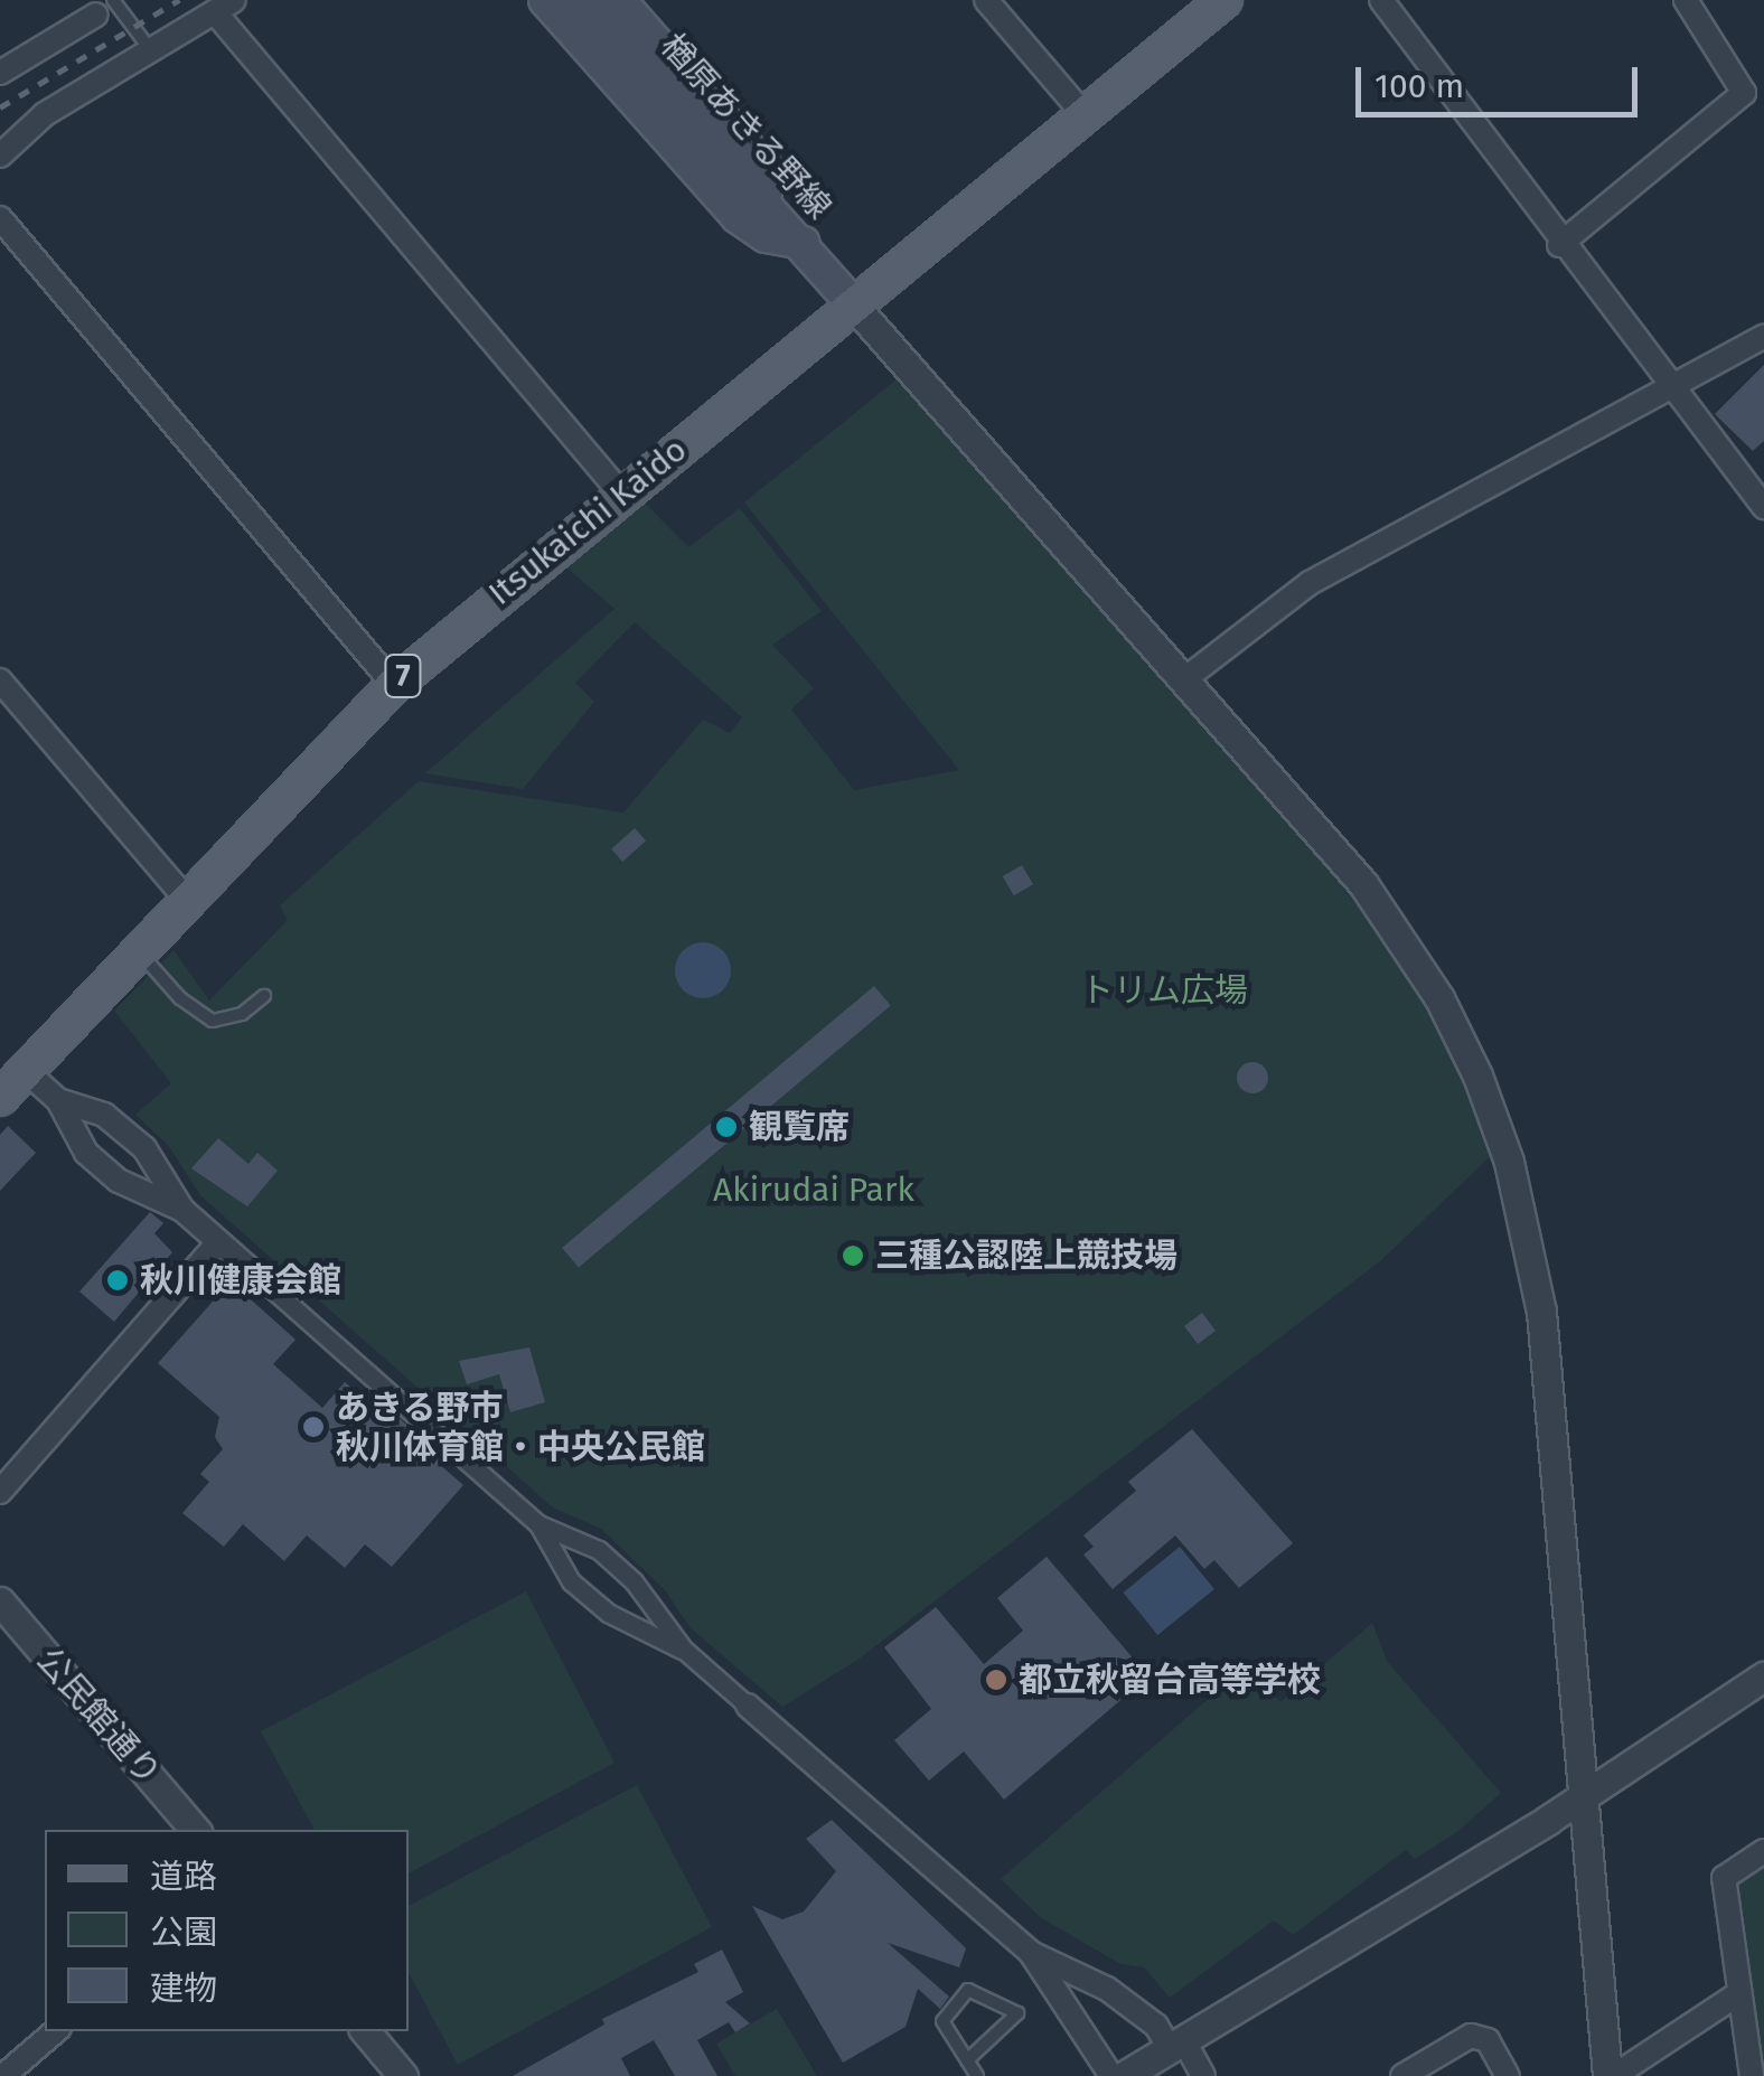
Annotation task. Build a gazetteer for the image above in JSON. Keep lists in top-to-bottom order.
{
  "streets": {
    "main road": ["楢原あきる野線", "Itsukaichi Kaido", "7"],
    "street": ["公民館通り"]
  },
  "crossings": [
    ["楢原あきる野線", "Itsukaichi Kaido"]
  ],
  "parks": ["トリム広場", "Akirudai Park"],
  "places": [
    "観覧席",
    "三種公認陸上競技場",
    "秋川健康会館",
    "あきる野市 秋川体育館・中央公民館",
    "都立秋留台高等学校"
  ],
  "legend": ["道路", "公園", "建物"],
  "scale_bar": "100 m"
}
